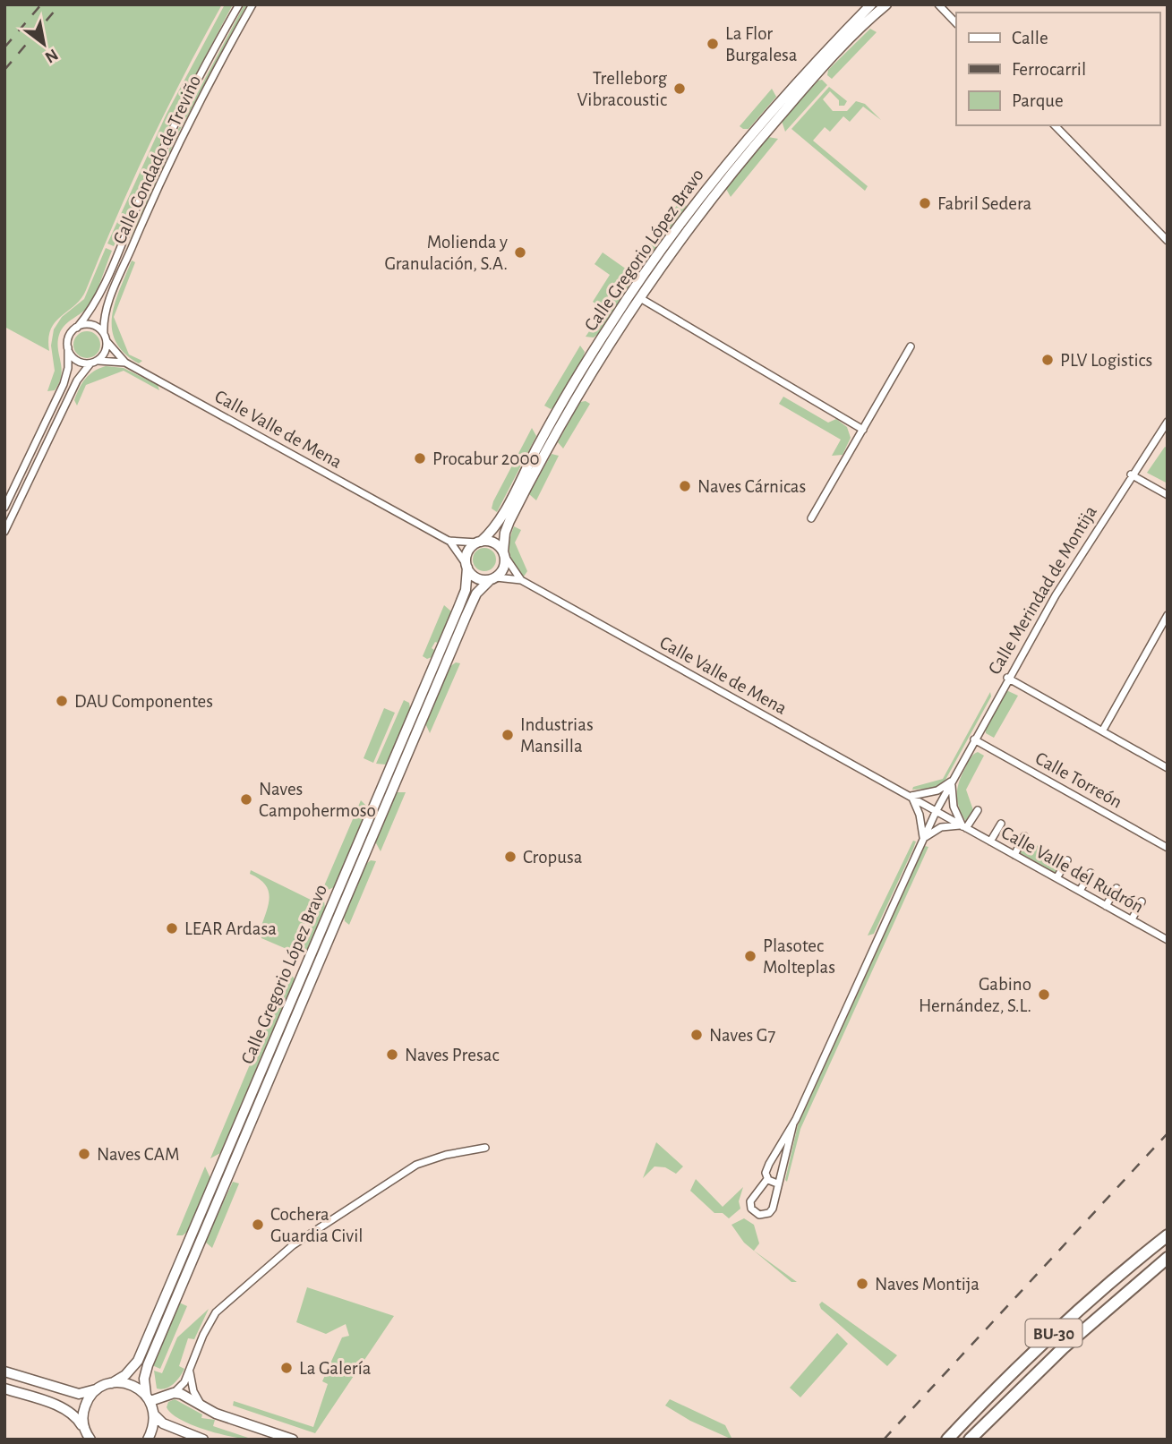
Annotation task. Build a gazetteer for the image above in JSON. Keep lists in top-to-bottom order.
{
  "streets": {
    "highway": ["BU-30"],
    "main road": ["Calle Gregorio López Bravo"],
    "street": [
      "Calle Condado de Treviño",
      "Calle Valle de Mena",
      "Calle Merindad de Montija",
      "Calle Torreón",
      "Calle Valle del Rudrón"
    ]
  },
  "crossings": [
    ["Calle Condado de Treviño", "Calle Valle de Mena"],
    ["Calle Gregorio López Bravo", "Calle Valle de Mena"],
    ["Calle Valle de Mena", "Calle Merindad de Montija"],
    ["Calle Valle de Mena", "Calle Valle del Rudrón"],
    ["Calle Merindad de Montija", "Calle Torreón"],
    ["Calle Merindad de Montija", "Calle Valle del Rudrón"]
  ],
  "places": [
    "La Flor Burgalesa",
    "Trelleborg Vibracoustic",
    "Fabril Sedera",
    "Molienda y Granulación, S.A.",
    "PLV Logistics",
    "Procabur 2000",
    "Naves Cárnicas",
    "DAU Componentes",
    "Industrias Mansilla",
    "Naves Campohermoso",
    "Cropusa",
    "LEAR Ardasa",
    "Plasotec Molteplas",
    "Gabino Hernández, S.L.",
    "Naves G7",
    "Naves Presac",
    "Naves CAM",
    "Cochera Guardia Civil",
    "Naves Montija",
    "La Galería"
  ],
  "legend": ["Calle", "Ferrocarril", "Parque"],
  "north": "bottom right"
}
